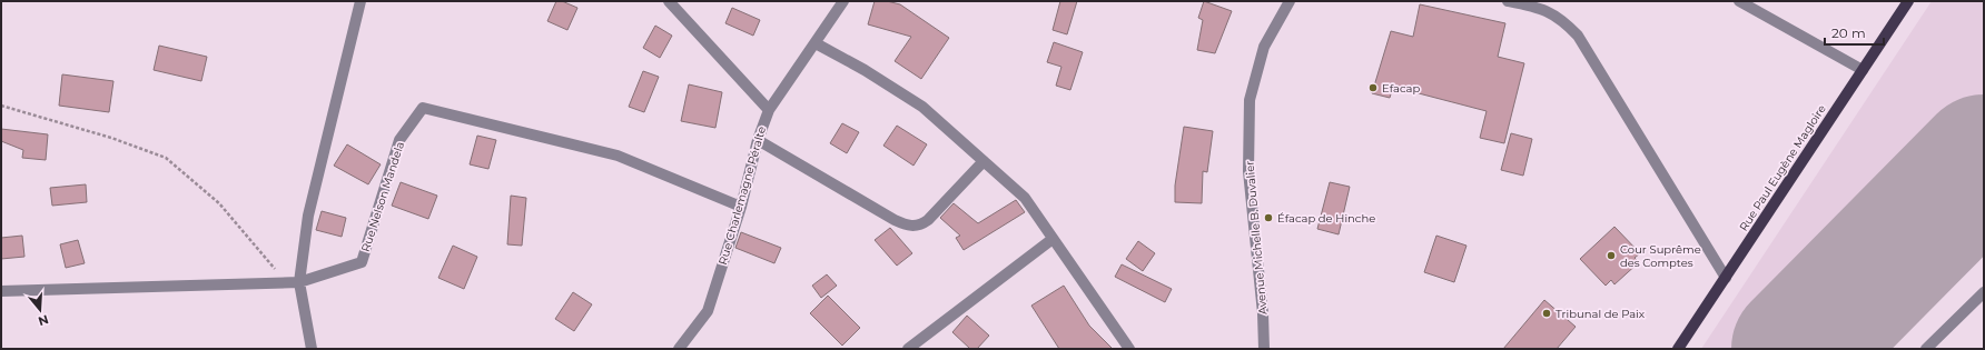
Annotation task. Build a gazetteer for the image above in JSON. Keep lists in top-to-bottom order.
{
  "streets": {
    "main road": ["Rue Paul Eugène Magloire"],
    "street": ["Rue Charlemagne Péralte", "Rue Nelson Mandela", "Avenue Michelle B. Duvalier"]
  },
  "crossings": [
    ["Rue Charlemagne Péralte", "Rue Nelson Mandela"]
  ],
  "places": [
    "Efacap",
    "Éfacap de Hinche",
    "Cour Suprême des Comptes",
    "Tribunal de Paix"
  ],
  "scale_bar": "20 m",
  "north": "bottom"
}
